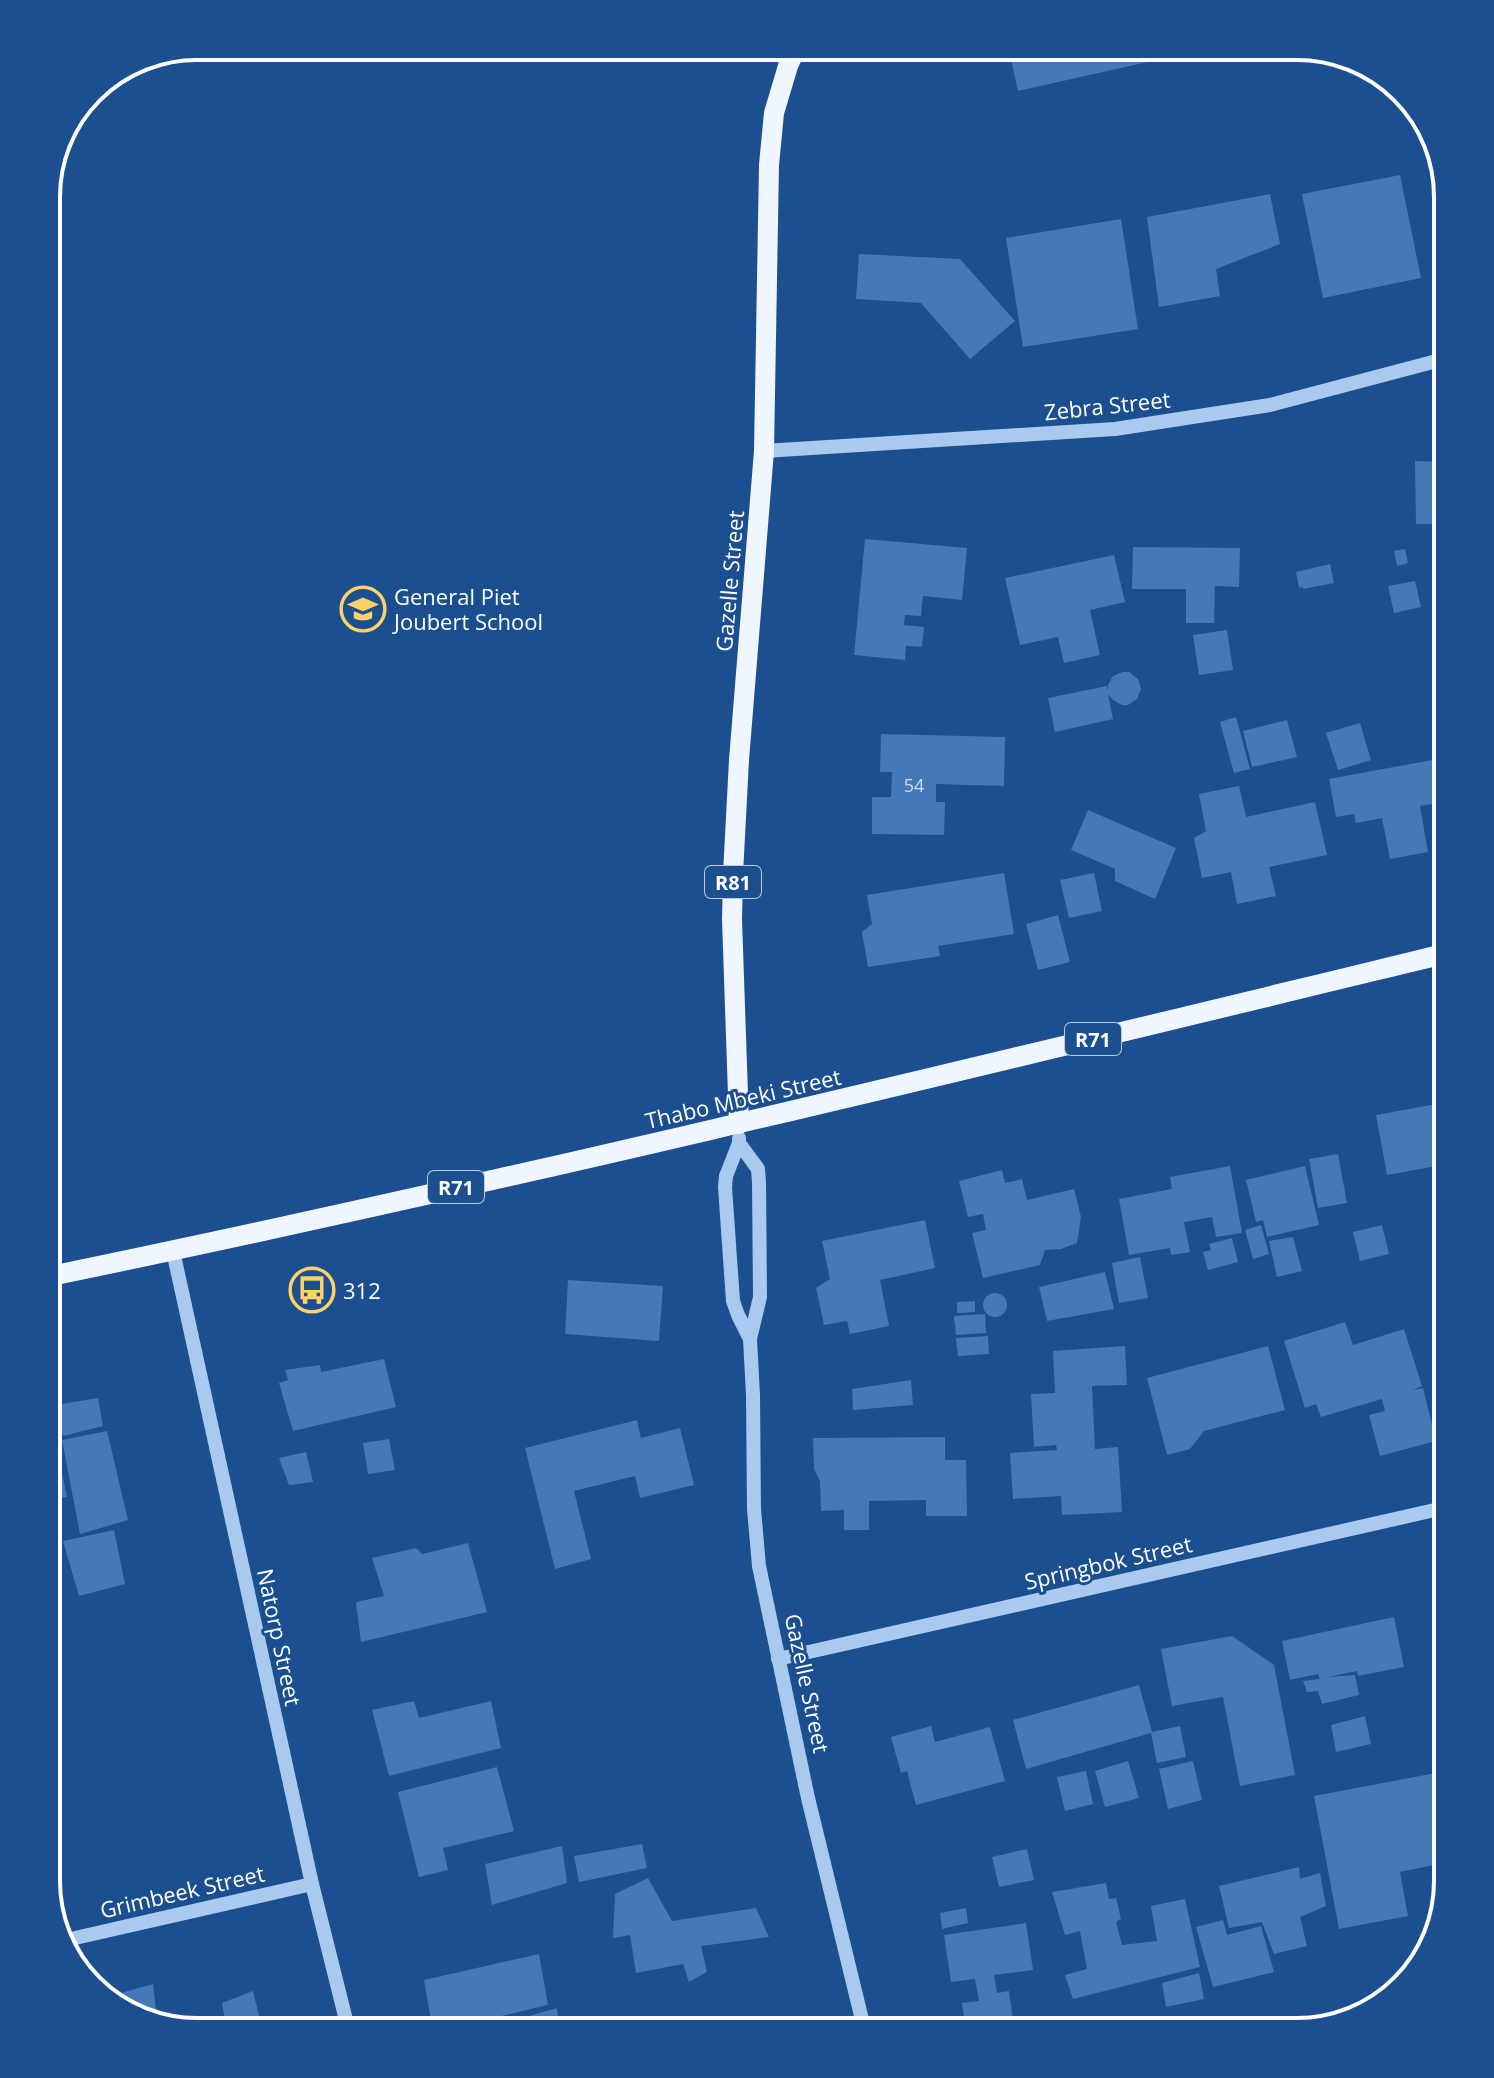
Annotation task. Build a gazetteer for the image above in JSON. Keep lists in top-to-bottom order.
{
  "streets": {
    "main road": [
      "Gazelle Street",
      "R81",
      "R71",
      "Thabo Mbeki Street"
    ],
    "street": [
      "Zebra Street",
      "Springbok Street",
      "Natorp Street",
      "Grimbeek Street"
    ]
  },
  "crossings": [
    ["Zebra Street", "Gazelle Street"],
    ["Gazelle Street", "Thabo Mbeki Street"],
    ["Gazelle Street", "Springbok Street"],
    ["Thabo Mbeki Street", "Natorp Street"],
    ["Natorp Street", "Grimbeek Street"]
  ],
  "places": {
    "school or university": ["General Piet Joubert School"],
    "bus stop": ["312"]
  },
  "house_numbers": ["54"]
}
